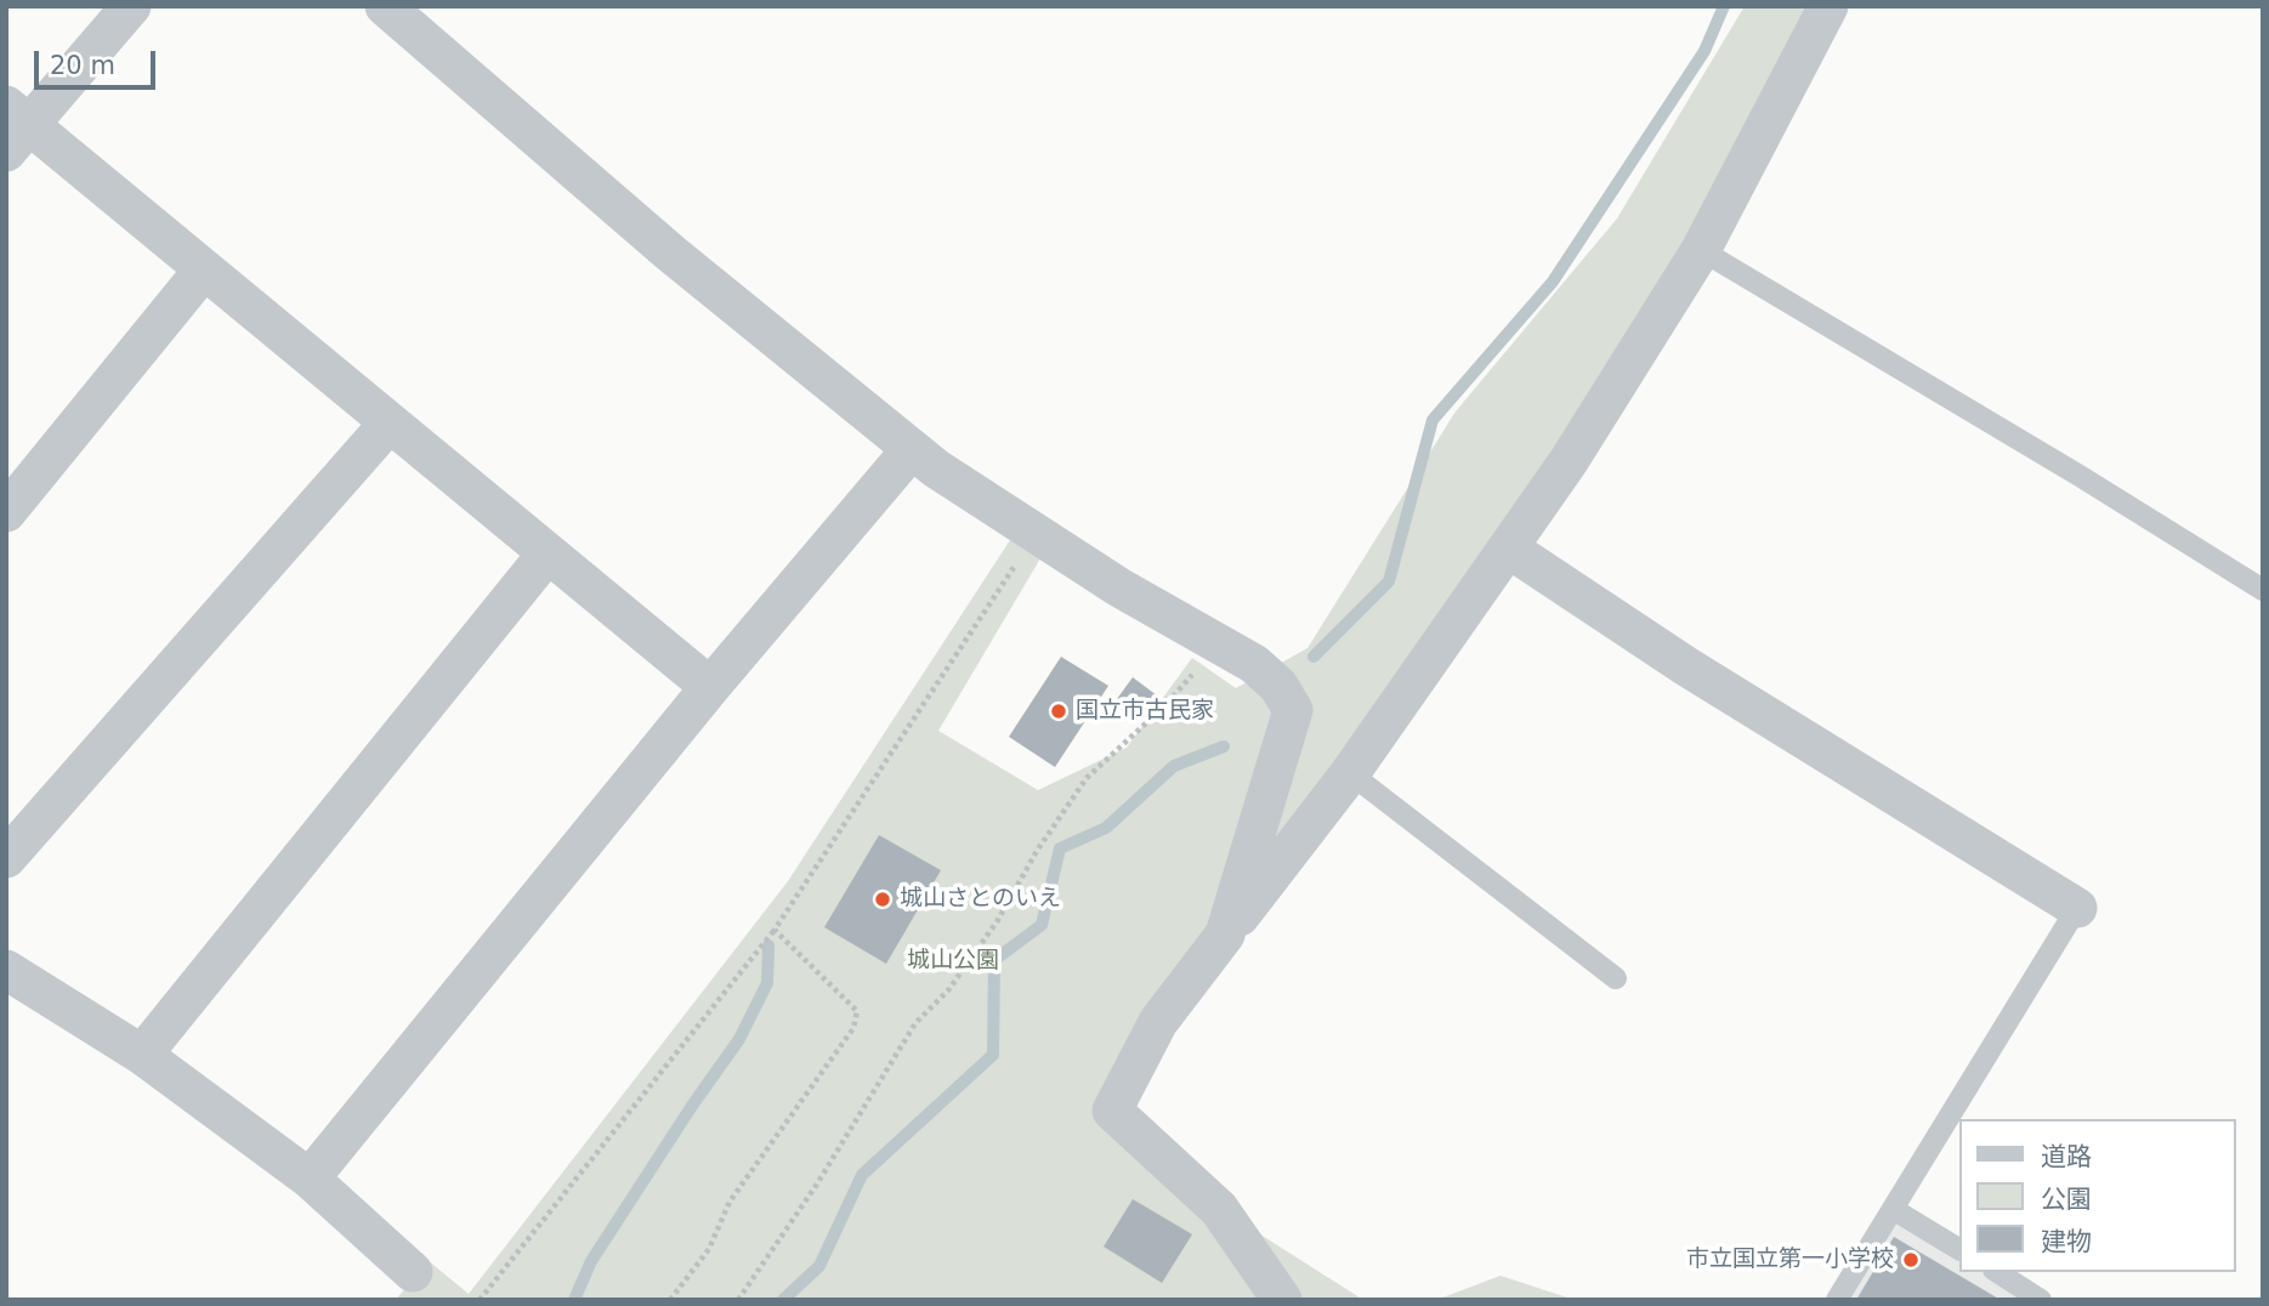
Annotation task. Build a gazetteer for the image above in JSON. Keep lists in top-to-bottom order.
{
  "parks": ["城山公園"],
  "places": ["国立市古民家", "城山さとのいえ", "市立国立第一小学校"],
  "legend": ["道路", "公園", "建物"],
  "scale_bar": "20 m"
}
